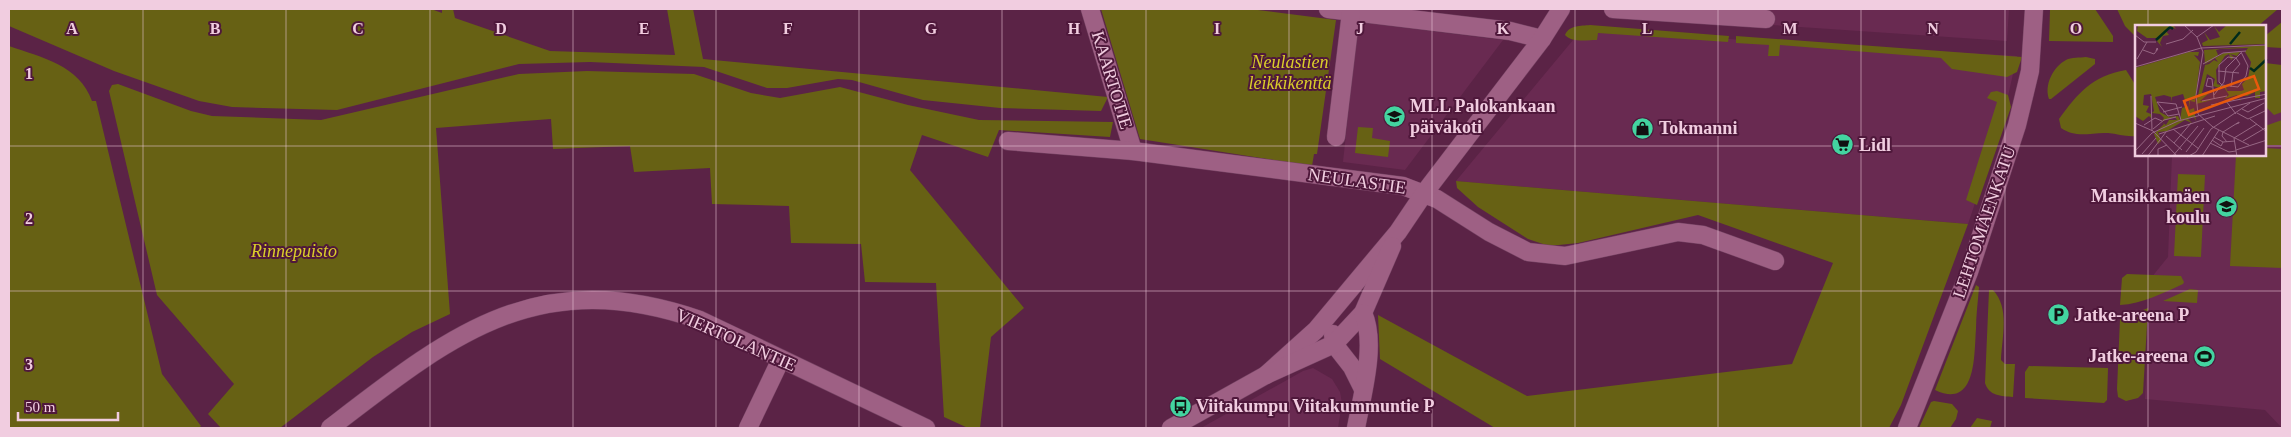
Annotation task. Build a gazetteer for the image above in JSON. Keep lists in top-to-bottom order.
{
  "streets": {
    "street": [
      "KAARTOTIE",
      "NEULASTIE",
      "LEHTOMÄENKATU",
      "VIERTOLANTIE"
    ]
  },
  "crossings": [
    ["KAARTOTIE", "NEULASTIE"]
  ],
  "parks": ["Neulastien leikkikenttä", "Rinnepuisto"],
  "places": {
    "school or university": ["MLL Palokankaan päiväkoti", "Mansikkamäen koulu"],
    "shop": ["Tokmanni"],
    "supermarket": ["Lidl"],
    "parking": ["Jatke-areena P"],
    "sports": ["Jatke-areena"],
    "bus stop": ["Viitakumpu Viitakummuntie P"]
  },
  "scale_bar": "50 m",
  "grid": {
    "columns": [
      "A",
      "B",
      "C",
      "D",
      "E",
      "F",
      "G",
      "H",
      "I",
      "J",
      "K",
      "L",
      "M",
      "N",
      "O"
    ],
    "rows": ["1", "2", "3"]
  }
}
